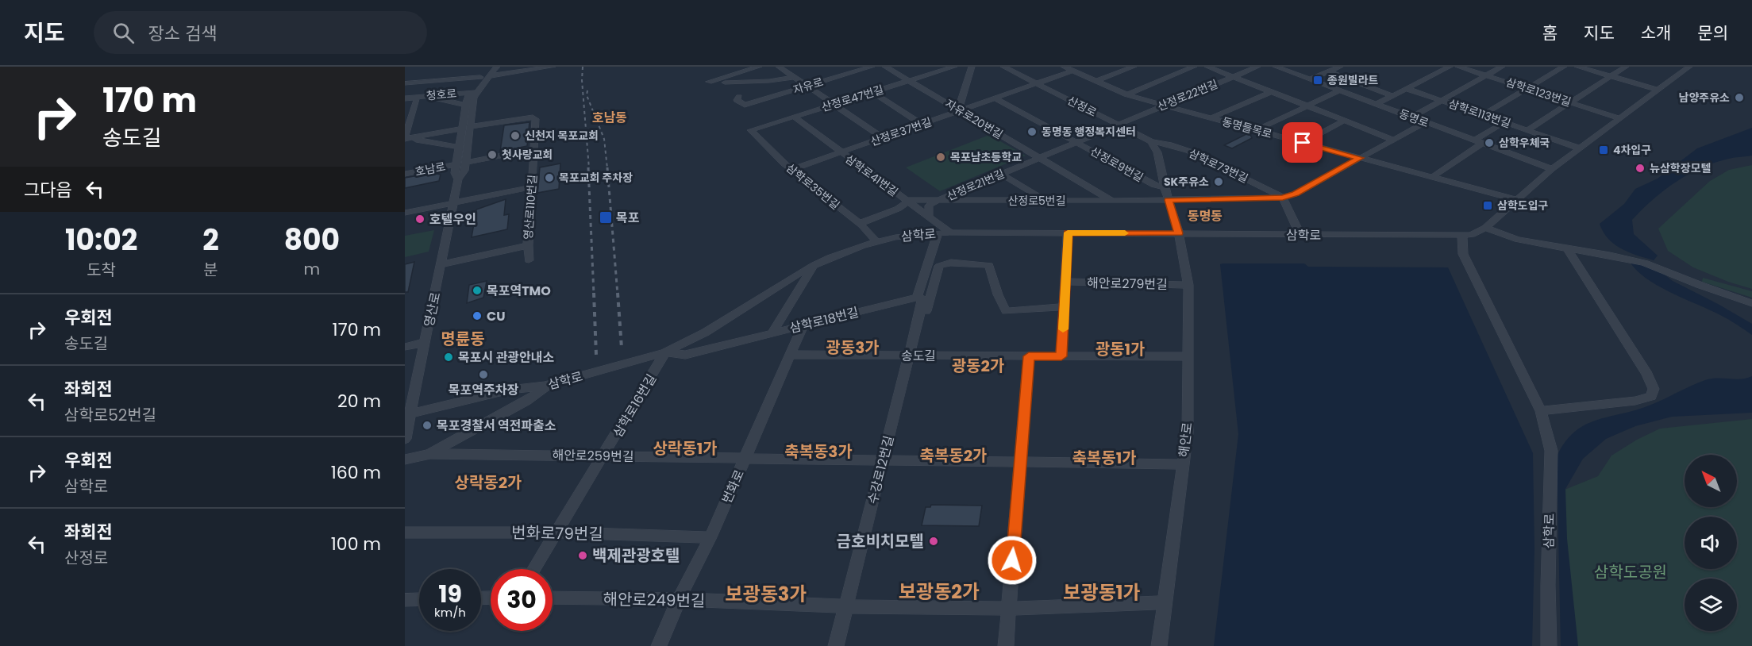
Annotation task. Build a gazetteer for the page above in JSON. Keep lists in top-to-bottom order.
{
  "streets": {
    "street": [
      "자유로",
      "삼학로123번길",
      "청호로",
      "산정로22번길",
      "산정로47번길",
      "산정로",
      "삼학로113번길",
      "동명로",
      "자유로20번길",
      "동명들목로",
      "산정로37번길",
      "산정로9번길",
      "삼학로73번길",
      "호남로",
      "삼학로41번길",
      "산정로21번길",
      "삼학로35번길",
      "산정로5번길",
      "영산로110번길",
      "삼학로",
      "해안로279번길",
      "영산로",
      "삼학로18번길",
      "송도길",
      "삼학로16번길",
      "해안로",
      "해안로259번길",
      "수강로12번길",
      "번화로",
      "번화로79번길",
      "해안로249번길"
    ]
  },
  "crossings": [
    ["삼학로123번길", "삼학로"],
    ["청호로", "영산로"],
    ["산정로22번길", "산정로"],
    ["산정로22번길", "동명들목로"],
    ["산정로22번길", "산정로21번길"],
    ["산정로47번길", "자유로20번길"],
    ["산정로47번길", "삼학로41번길"],
    ["산정로47번길", "삼학로35번길"],
    ["산정로", "산정로37번길"],
    ["산정로", "삼학로73번길"],
    ["산정로", "산정로21번길"],
    ["삼학로113번길", "삼학로"],
    ["동명로", "삼학로"],
    ["자유로20번길", "산정로37번길"],
    ["자유로20번길", "산정로21번길"],
    ["자유로20번길", "산정로5번길"],
    ["동명들목로", "산정로37번길"],
    ["동명들목로", "삼학로"],
    ["산정로37번길", "산정로9번길"],
    ["산정로37번길", "삼학로41번길"],
    ["산정로37번길", "삼학로35번길"],
    ["산정로9번길", "산정로21번길"],
    ["삼학로73번길", "산정로5번길"],
    ["호남로", "영산로"],
    ["삼학로41번길", "산정로5번길"],
    ["삼학로41번길", "삼학로"],
    ["산정로21번길", "산정로5번길"],
    ["삼학로35번길", "삼학로"],
    ["영산로110번길", "영산로"],
    ["삼학로", "영산로"],
    ["삼학로", "삼학로18번길"],
    ["삼학로", "삼학로16번길"],
    ["삼학로", "해안로"],
    ["해안로279번길", "해안로"],
    ["삼학로18번길", "삼학로16번길"],
    ["삼학로18번길", "수강로12번길"],
    ["삼학로18번길", "번화로"],
    ["송도길", "해안로"],
    ["송도길", "수강로12번길"],
    ["송도길", "번화로"],
    ["삼학로16번길", "해안로259번길"],
    ["삼학로16번길", "번화로79번길"],
    ["해안로", "해안로259번길"],
    ["해안로", "해안로249번길"],
    ["해안로259번길", "수강로12번길"],
    ["해안로259번길", "번화로"],
    ["수강로12번길", "해안로249번길"],
    ["번화로", "번화로79번길"],
    ["번화로", "해안로249번길"]
  ],
  "districts": [
    "호남동",
    "동명동",
    "명륜동",
    "광동3가",
    "광동1가",
    "광동2가",
    "상락동1가",
    "축복동3가",
    "축복동2가",
    "축복동1가",
    "상락동2가",
    "보광동2가",
    "보광동1가",
    "보광동3가"
  ],
  "parks": ["삼학도공원"],
  "places": {
    "transit": [
      "종원빌라트",
      "4차입구",
      "삼학도입구",
      "목포"
    ],
    "other": [
      "남양주유소",
      "동명동 행정복지센터",
      "신천지 목포교회",
      "삼학우체국",
      "첫사랑교회",
      "목포남초등학교",
      "뉴삼학장모텔",
      "목포교회 주차장",
      "SK주유소",
      "호텔우인",
      "목포역TMO",
      "CU",
      "목포시 관광안내소",
      "목포역주차장",
      "목포경찰서 역전파출소",
      "금호비치모텔",
      "백제관광호텔"
    ]
  },
  "north": "top left",
  "page": {
    "header": "지도",
    "search": "장소 검색",
    "nav": [
      "홈",
      "지도",
      "소개",
      "문의"
    ],
    "turn": ["170 m", "송도길"],
    "then": "그다음",
    "eta": [
      "10:02",
      "도착",
      "2",
      "분",
      "800",
      "m"
    ],
    "list": [
      {
        "name": "우회전",
        "note": "송도길",
        "value": "170 m"
      },
      {
        "name": "좌회전",
        "note": "삼학로52번길",
        "value": "20 m"
      },
      {
        "name": "우회전",
        "note": "삼학로",
        "value": "160 m"
      },
      {
        "name": "좌회전",
        "note": "산정로",
        "value": "100 m"
      }
    ],
    "speed": "19 km/h",
    "limit": "30"
  }
}
